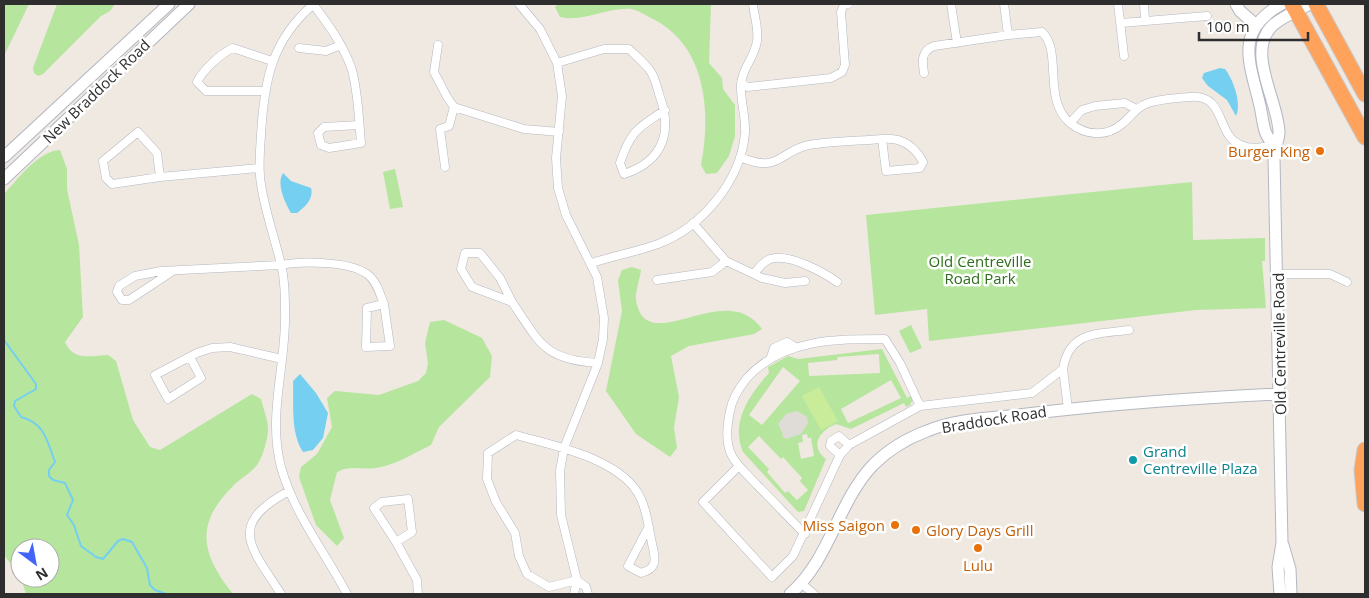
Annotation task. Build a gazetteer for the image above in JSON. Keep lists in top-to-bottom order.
{
  "streets": {
    "street": ["New Braddock Road", "Old Centreville Road", "Braddock Road"]
  },
  "crossings": [
    ["Old Centreville Road", "Braddock Road"]
  ],
  "parks": ["Old Centreville Road Park"],
  "places": [
    "Burger King",
    "Grand Centreville Plaza",
    "Miss Saigon",
    "Glory Days Grill",
    "Lulu"
  ],
  "scale_bar": "100 m",
  "north": "bottom right"
}
